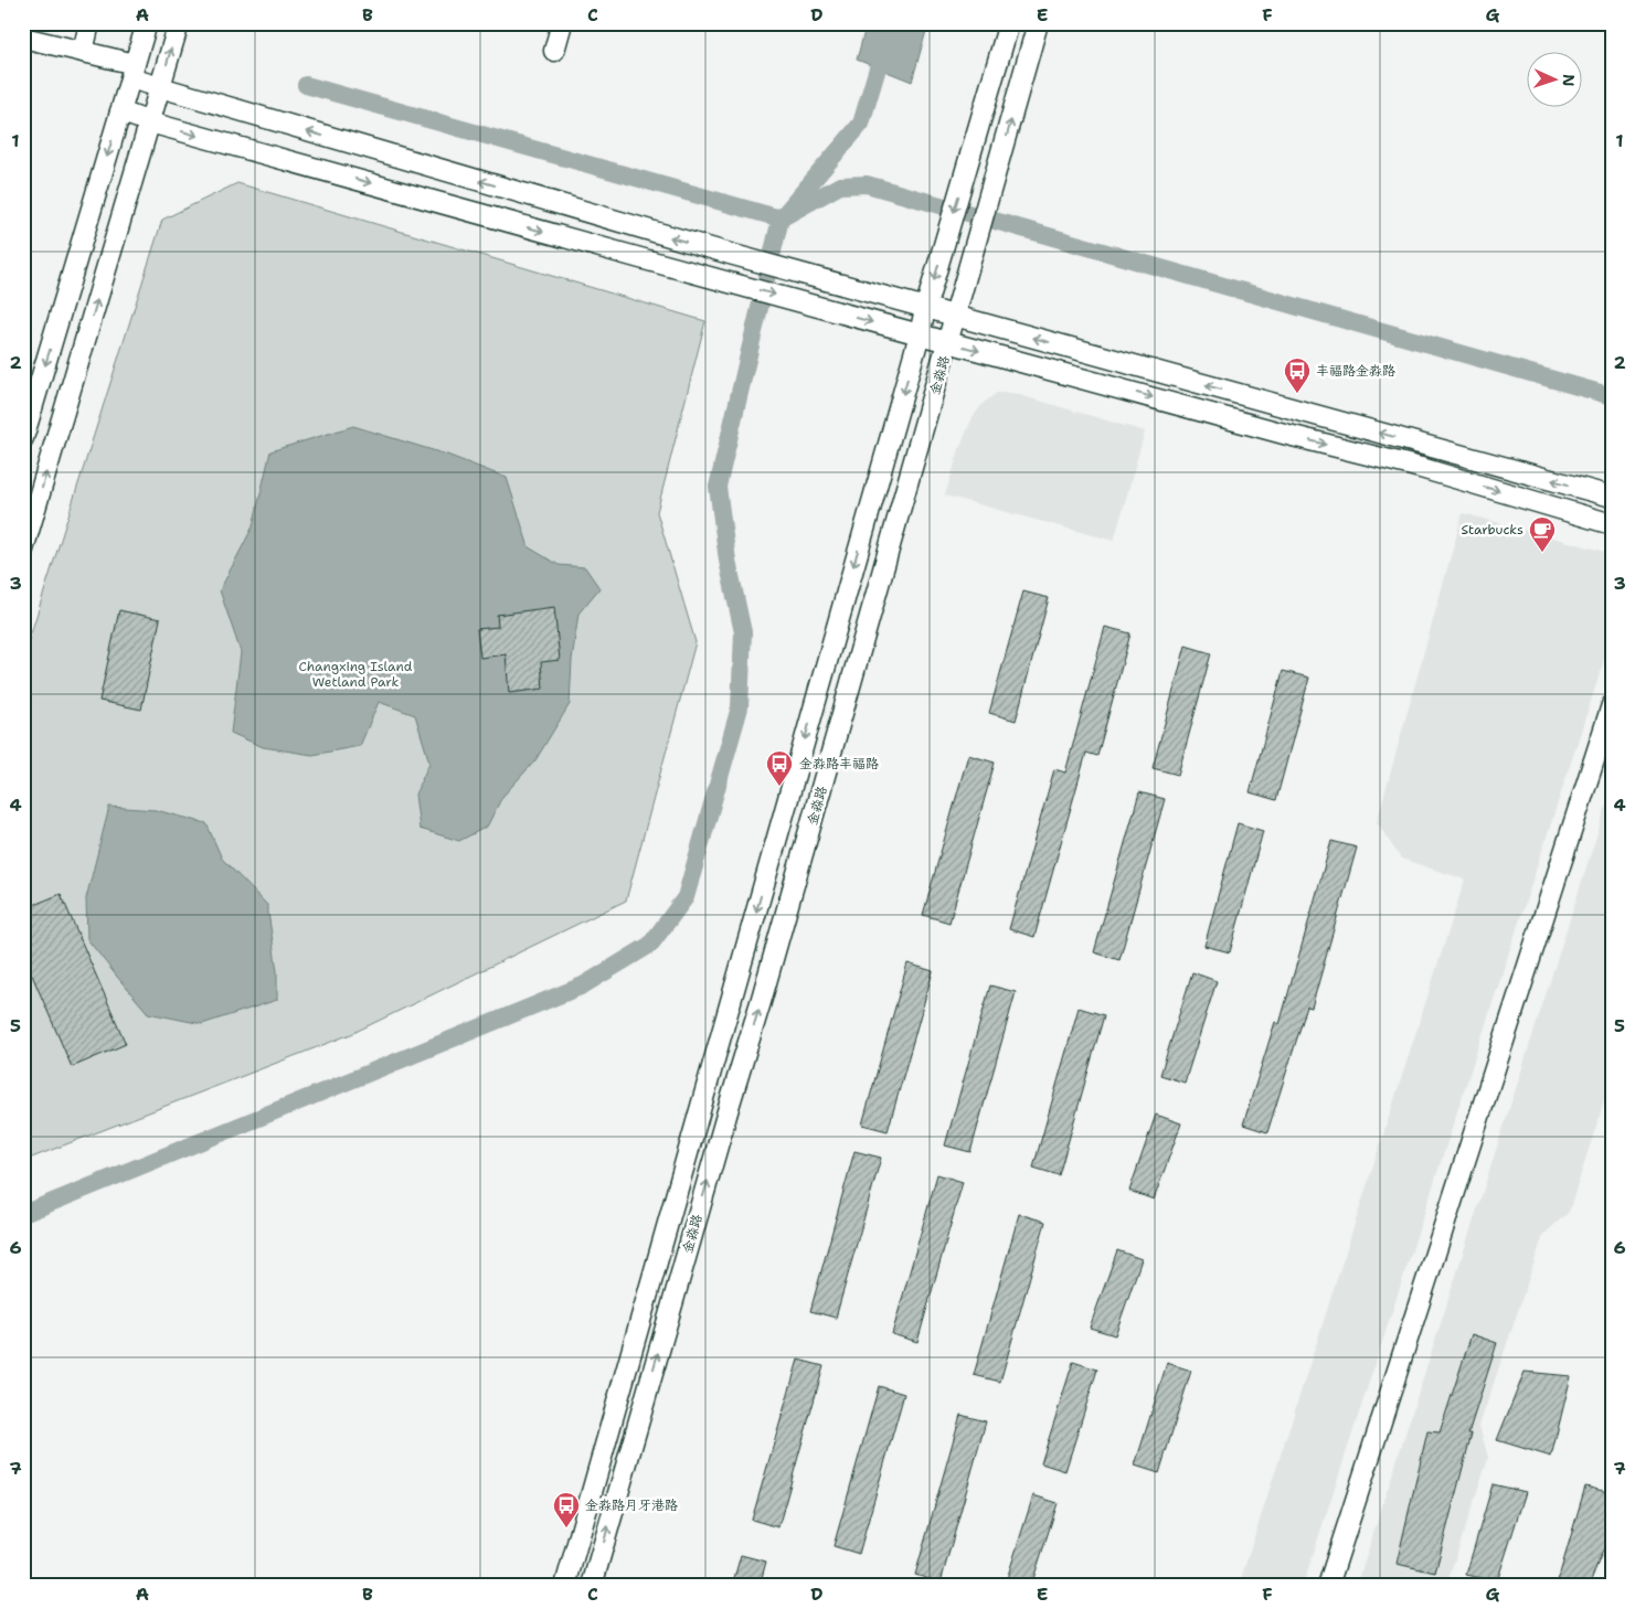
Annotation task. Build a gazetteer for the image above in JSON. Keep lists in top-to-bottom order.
{
  "streets": {
    "street": ["金淼路"]
  },
  "parks": ["Changxing Island Wetland Park"],
  "places": {
    "bus stop": ["丰福路金淼路", "金淼路丰福路", "金淼路月牙港路"],
    "cafe": ["Starbucks"]
  },
  "north": "right",
  "grid": {
    "columns": [
      "A",
      "B",
      "C",
      "D",
      "E",
      "F",
      "G"
    ],
    "rows": [
      "1",
      "2",
      "3",
      "4",
      "5",
      "6",
      "7"
    ]
  }
}
